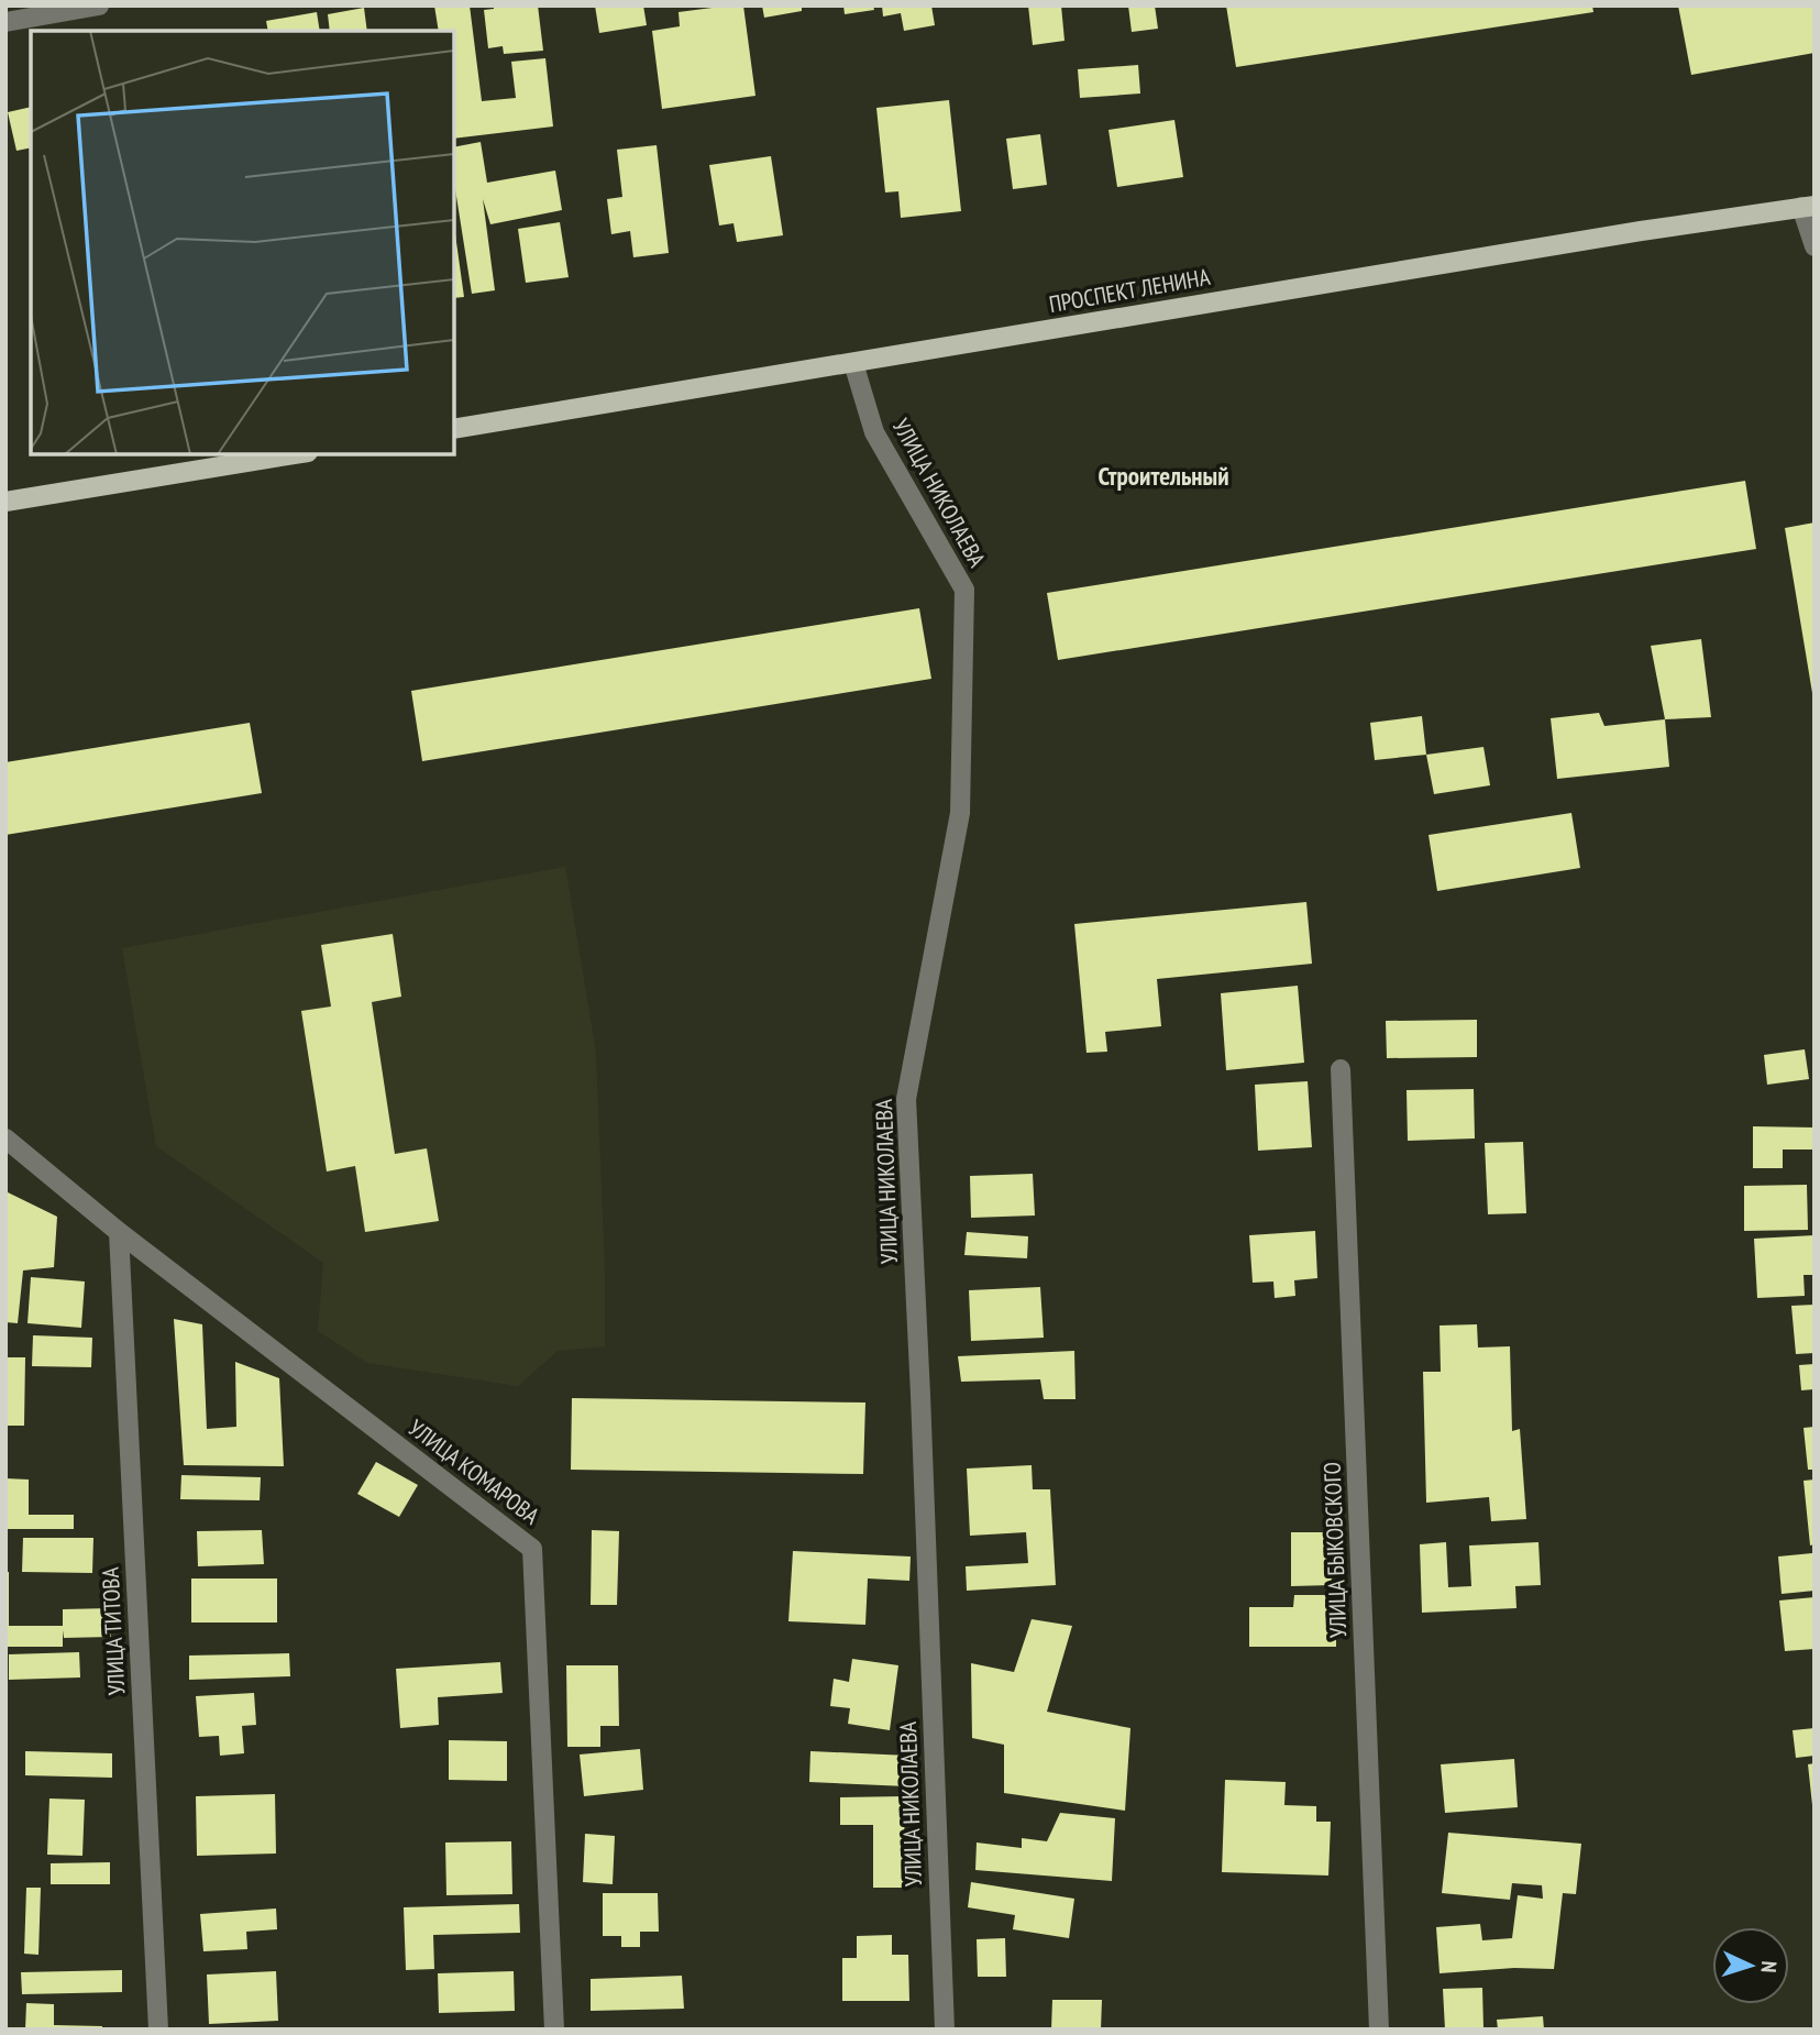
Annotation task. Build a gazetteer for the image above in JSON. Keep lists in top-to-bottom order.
{
  "streets": {
    "main road": ["ПРОСПЕКТ ЛЕНИНА"],
    "street": [
      "УЛИЦА НИКОЛАЕВА",
      "УЛИЦА КОМАРОВА",
      "УЛИЦА БЫКОВСКОГО",
      "УЛИЦА ТИТОВА"
    ]
  },
  "crossings": [
    ["ПРОСПЕКТ ЛЕНИНА", "УЛИЦА НИКОЛАЕВА"],
    ["УЛИЦА КОМАРОВА", "УЛИЦА ТИТОВА"]
  ],
  "districts": ["Строительный"],
  "north": "right"
}
